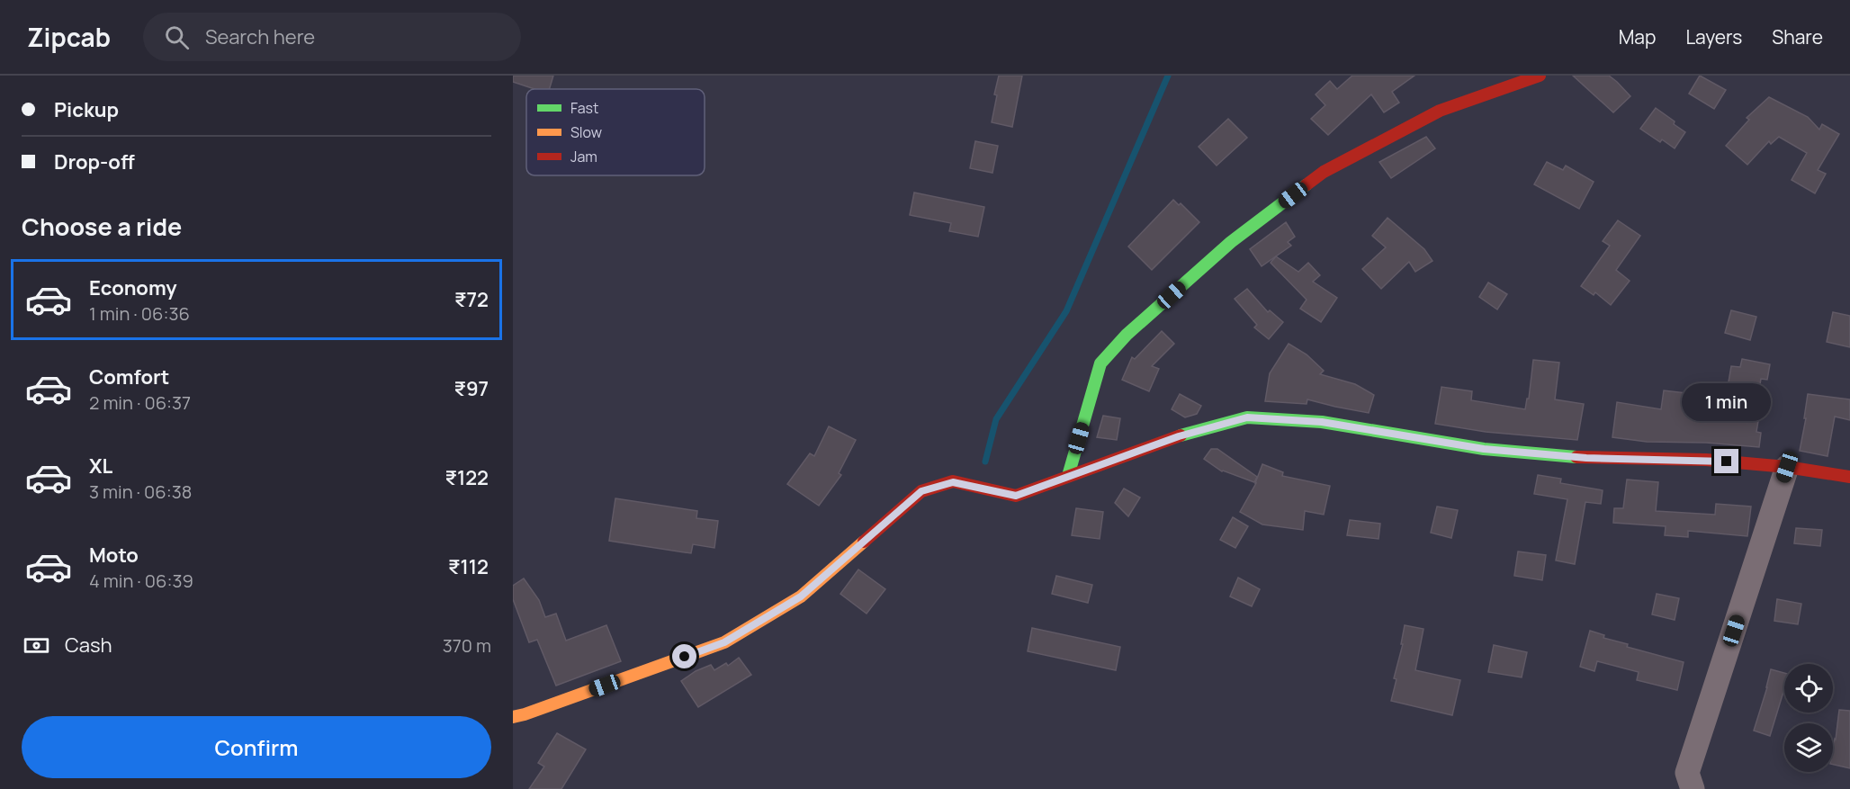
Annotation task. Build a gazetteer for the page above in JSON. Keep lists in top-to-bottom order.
{
  "legend": ["Fast", "Slow", "Jam"],
  "page": {
    "header": "Zipcab",
    "search": "Search here",
    "nav": ["Map", "Layers", "Share"],
    "banner": ["Pickup", "Drop-off"],
    "heading": "Choose a ride",
    "list": [
      {
        "name": "Economy",
        "note": "1 min · 06:36",
        "value": "₹72"
      },
      {
        "name": "Comfort",
        "note": "2 min · 06:37",
        "value": "₹97"
      },
      {
        "name": "XL",
        "note": "3 min · 06:38",
        "value": "₹122"
      },
      {
        "name": "Moto",
        "note": "4 min · 06:39",
        "value": "₹112"
      }
    ],
    "bubble": "1 min",
    "pay": ["Cash", "370 m"],
    "buttons": "Confirm"
  }
}
